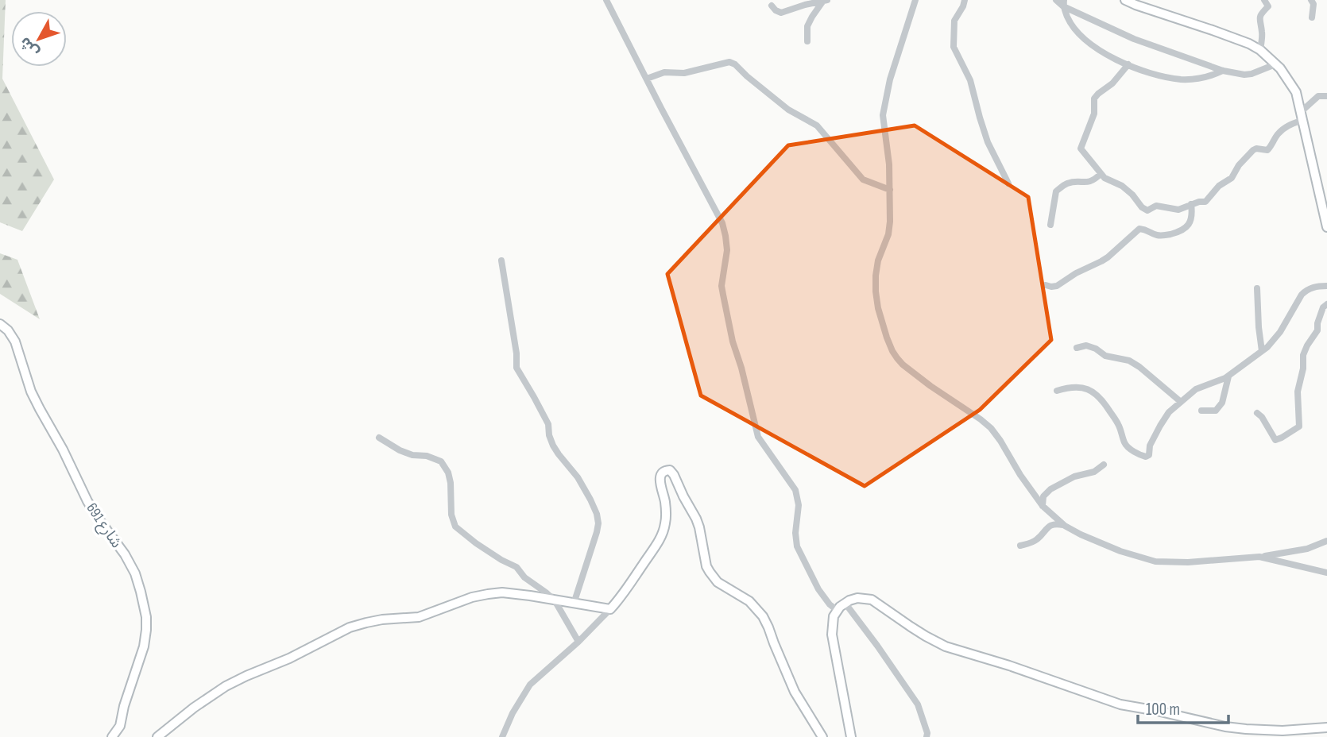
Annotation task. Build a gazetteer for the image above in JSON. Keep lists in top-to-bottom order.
{
  "streets": {
    "street": ["شارع 691"]
  },
  "scale_bar": "100 m",
  "north": "bottom left"
}
